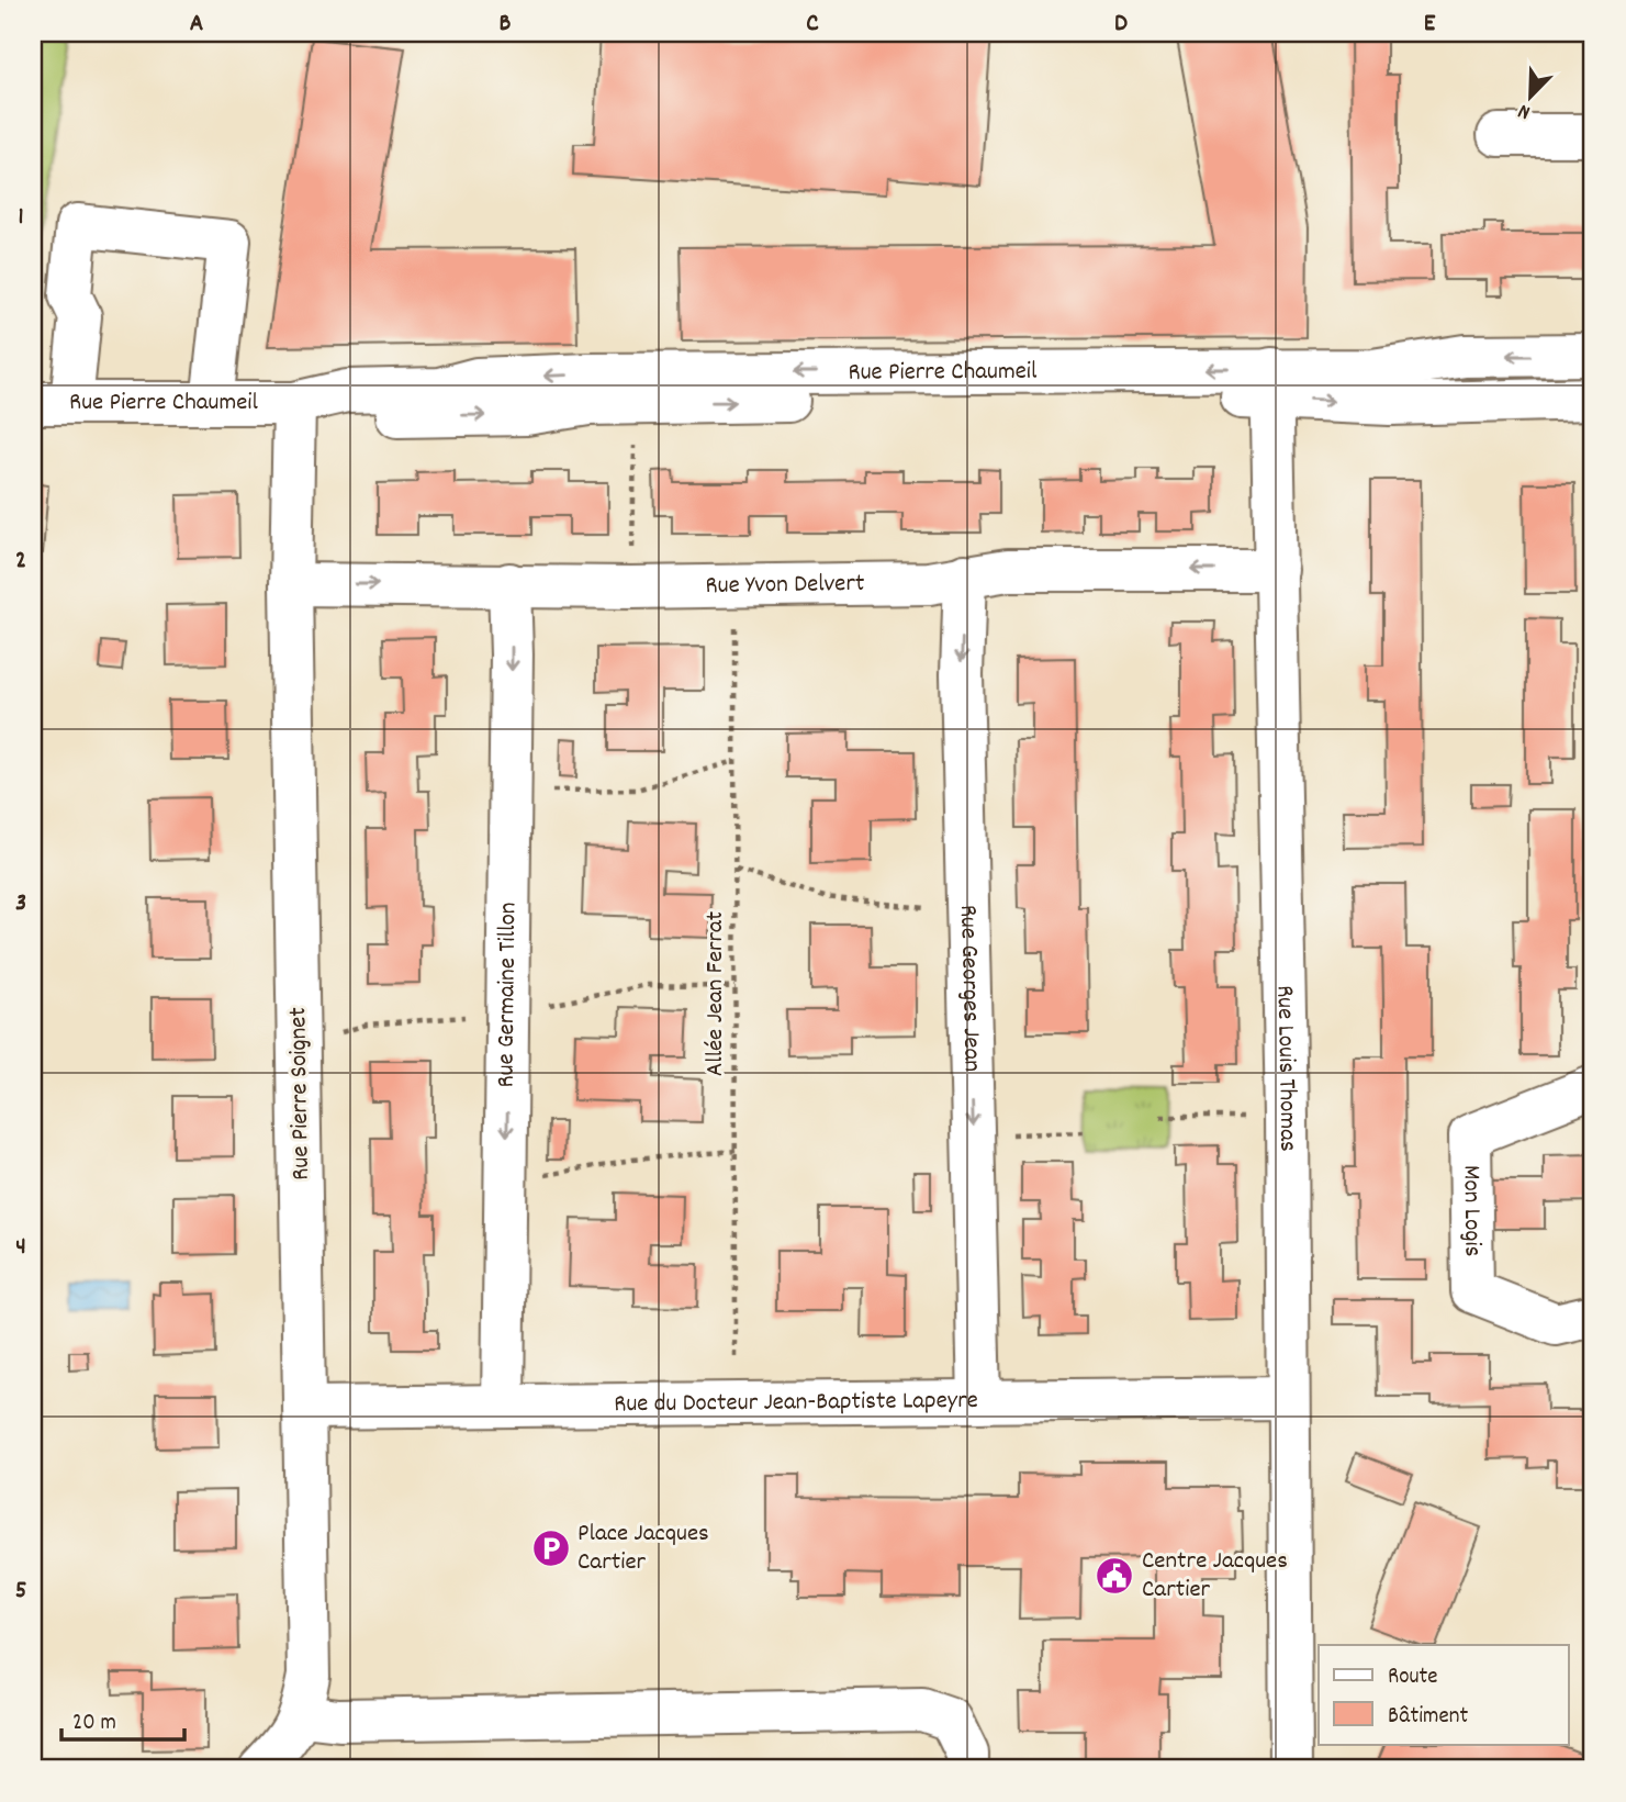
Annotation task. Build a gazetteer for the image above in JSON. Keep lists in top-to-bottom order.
{
  "streets": {
    "street": [
      "Rue Pierre Chaumeil",
      "Rue Yvon Delvert",
      "Rue Georges Jean",
      "Rue Germaine Tillon",
      "Rue Louis Thomas",
      "Rue Pierre Soignet",
      "Mon Logis",
      "Rue du Docteur Jean-Baptiste Lapeyre"
    ],
    "path": ["Allée Jean Ferrat"]
  },
  "crossings": [
    ["Rue Pierre Chaumeil", "Rue Louis Thomas"],
    ["Rue Pierre Chaumeil", "Rue Pierre Soignet"],
    ["Rue Yvon Delvert", "Rue Georges Jean"],
    ["Rue Yvon Delvert", "Allée Jean Ferrat"],
    ["Rue Yvon Delvert", "Rue Germaine Tillon"],
    ["Rue Yvon Delvert", "Rue Louis Thomas"],
    ["Rue Yvon Delvert", "Rue Pierre Soignet"],
    ["Rue Georges Jean", "Rue du Docteur Jean-Baptiste Lapeyre"],
    ["Allée Jean Ferrat", "Rue du Docteur Jean-Baptiste Lapeyre"],
    ["Rue Germaine Tillon", "Rue du Docteur Jean-Baptiste Lapeyre"],
    ["Rue Louis Thomas", "Rue du Docteur Jean-Baptiste Lapeyre"],
    ["Rue Pierre Soignet", "Rue du Docteur Jean-Baptiste Lapeyre"]
  ],
  "one_way": ["Rue Georges Jean", "Rue Germaine Tillon"],
  "places": {
    "parking": ["Place Jacques Cartier"],
    "public building": ["Centre Jacques Cartier"]
  },
  "legend": ["Route", "Bâtiment"],
  "scale_bar": "20 m",
  "north": "bottom left",
  "grid": {
    "columns": [
      "A",
      "B",
      "C",
      "D",
      "E"
    ],
    "rows": [
      "1",
      "2",
      "3",
      "4",
      "5"
    ]
  }
}
